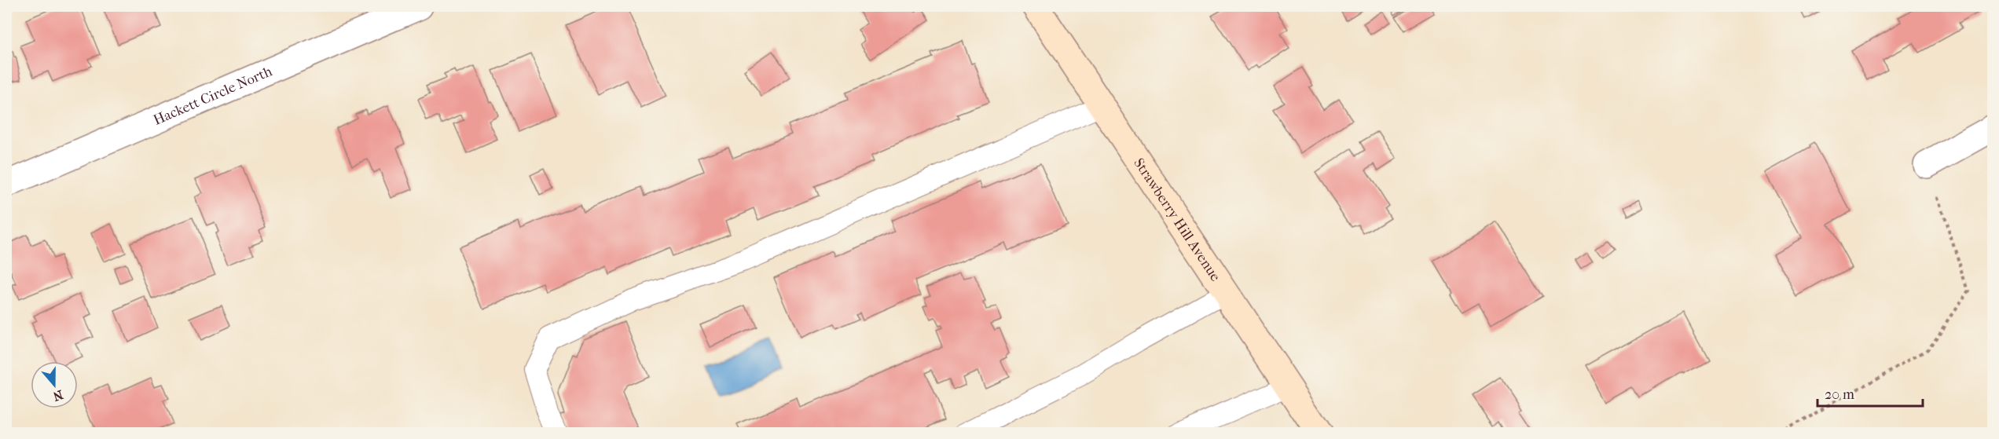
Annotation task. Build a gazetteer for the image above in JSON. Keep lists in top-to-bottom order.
{
  "streets": {
    "main road": ["Strawberry Hill Avenue"],
    "street": ["Hackett Circle North"]
  },
  "scale_bar": "20 m",
  "north": "bottom"
}
